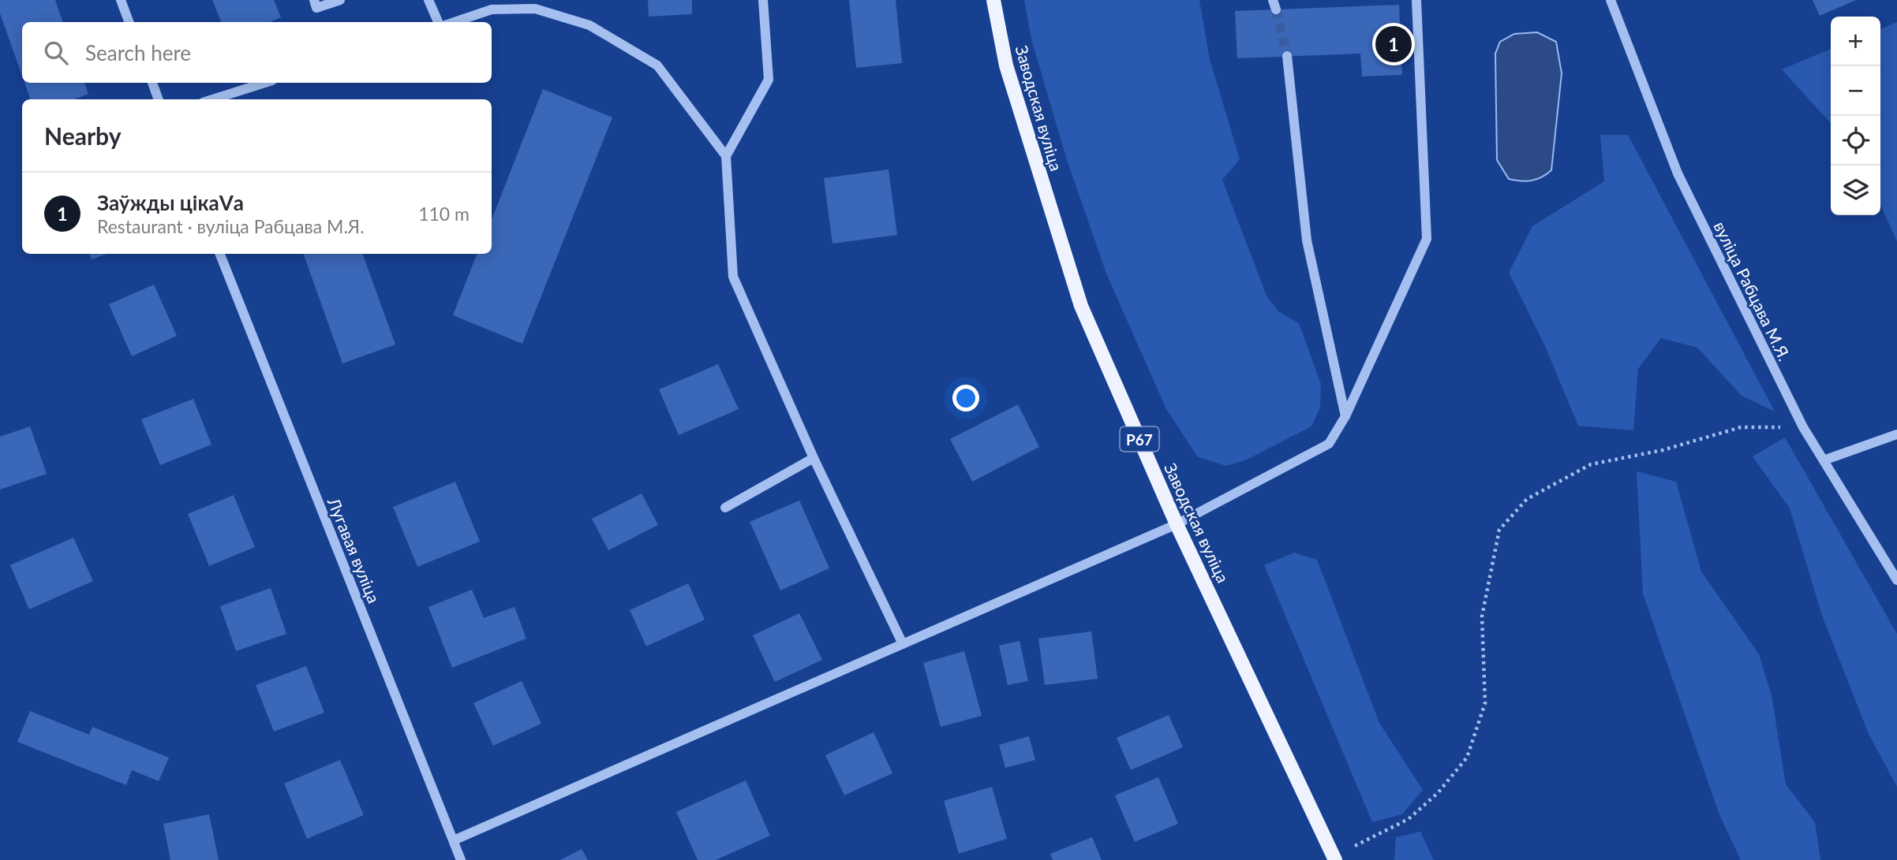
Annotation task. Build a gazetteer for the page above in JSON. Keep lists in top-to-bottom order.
{
  "streets": {
    "main road": ["Заводская вуліца", "Р67"],
    "street": ["вуліца Рабцава М.Я.", "Лугавая вуліца"]
  },
  "page": {
    "map_buttons": ["+", "−"],
    "search": "Search here",
    "pins": "1",
    "heading": "Nearby",
    "list": [
      {
        "mark": "1",
        "name": "Заўжды цікаVа",
        "note": "Restaurant · вуліца Рабцава М.Я.",
        "value": "110 m"
      }
    ]
  }
}
